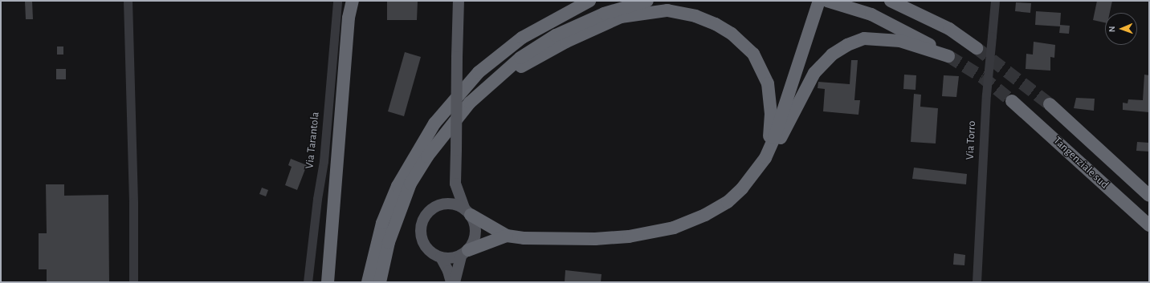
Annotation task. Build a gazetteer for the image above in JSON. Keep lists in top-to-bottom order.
{
  "streets": {
    "highway": ["Tangenziale sud"],
    "street": ["Via Tarantola", "Via Torro"]
  },
  "north": "left"
}
